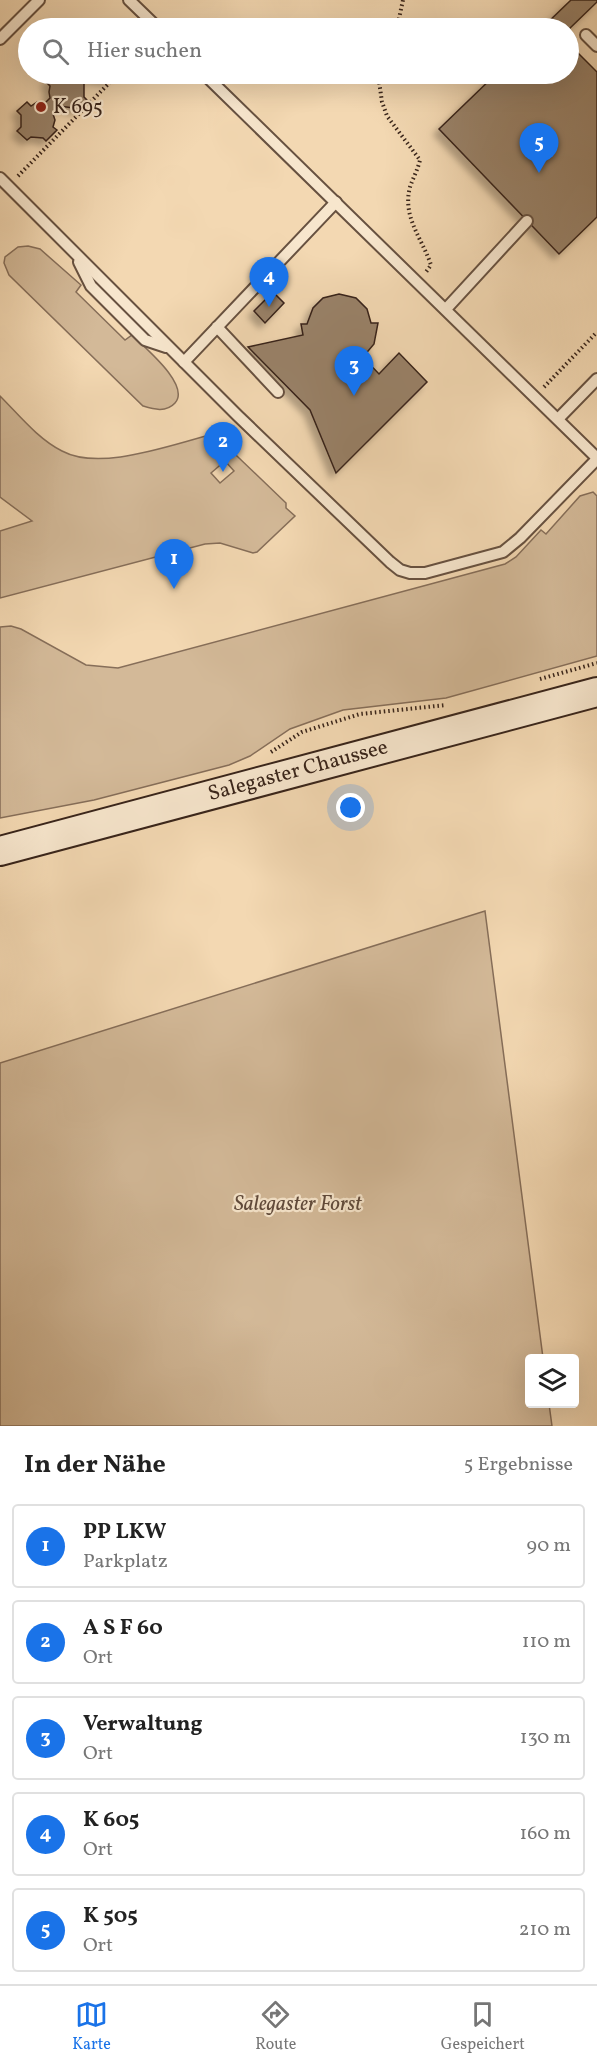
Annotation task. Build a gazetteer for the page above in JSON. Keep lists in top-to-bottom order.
{
  "streets": {
    "main road": ["Salegaster Chaussee"]
  },
  "parks": ["Salegaster Forst"],
  "places": ["K 695"],
  "page": {
    "search": "Hier suchen",
    "pins": [
      "5",
      "4",
      "3",
      "2",
      "1"
    ],
    "heading": ["In der Nähe", "5 Ergebnisse"],
    "list": [
      {
        "mark": "1",
        "name": "PP LKW",
        "note": "Parkplatz",
        "value": "90 m"
      },
      {
        "mark": "2",
        "name": "A S F 60",
        "note": "Ort",
        "value": "110 m"
      },
      {
        "mark": "3",
        "name": "Verwaltung",
        "note": "Ort",
        "value": "130 m"
      },
      {
        "mark": "4",
        "name": "K 605",
        "note": "Ort",
        "value": "160 m"
      },
      {
        "mark": "5",
        "name": "K 505",
        "note": "Ort",
        "value": "210 m"
      }
    ],
    "nav": ["Karte", "Route", "Gespeichert"]
  }
}
